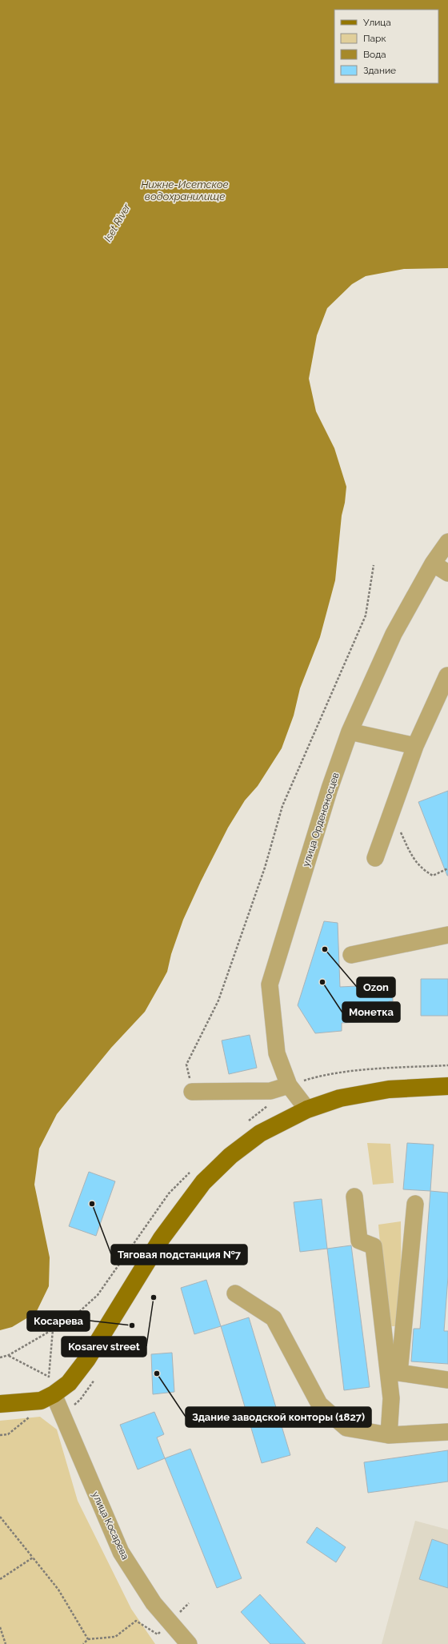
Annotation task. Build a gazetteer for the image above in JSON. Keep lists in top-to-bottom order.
{
  "streets": {
    "street": ["улица Орденоносцев", "улица Косарева"]
  },
  "water": ["Нижне-Исетское водохранилище", "Iset River"],
  "places": [
    "Ozon",
    "Монетка",
    "Тяговая подстанция №7",
    "Kosarev street",
    "Косарева",
    "Здание заводской конторы (1827)"
  ],
  "legend": [
    "Улица",
    "Парк",
    "Вода",
    "Здание"
  ]
}
